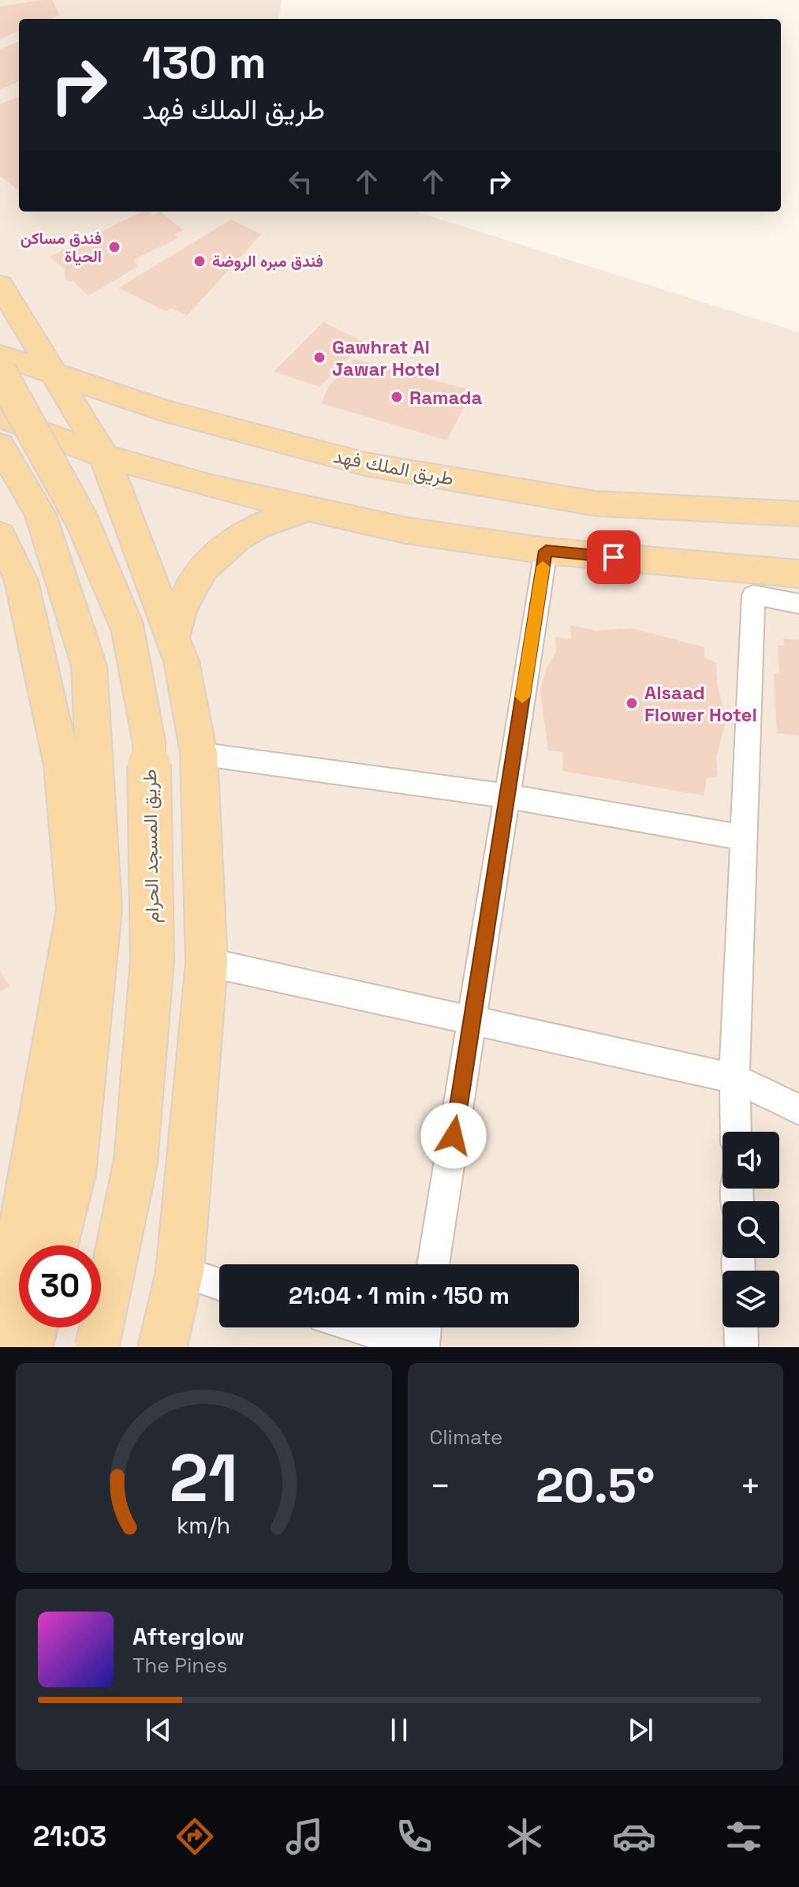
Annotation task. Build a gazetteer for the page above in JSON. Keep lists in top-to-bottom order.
{
  "streets": {
    "main road": ["طريق الملك فهد", "طريق المسجد الحرام"]
  },
  "places": [
    "فندق مساكن الحياة",
    "فندق مبره الروضة",
    "Gawhrat Al Jawar Hotel",
    "Ramada",
    "Alsaad Flower Hotel"
  ],
  "page": {
    "turn": ["130 m", "طريق الملك فهد"],
    "limit": "30",
    "trip": "21:04 · 1 min · 150 m",
    "tile": "Climate",
    "heat": ["−", "20.5°", "+"],
    "song": ["Afterglow", "The Pines"],
    "tabs": "21:03",
    "gauge": ["21", "km/h"]
  }
}
